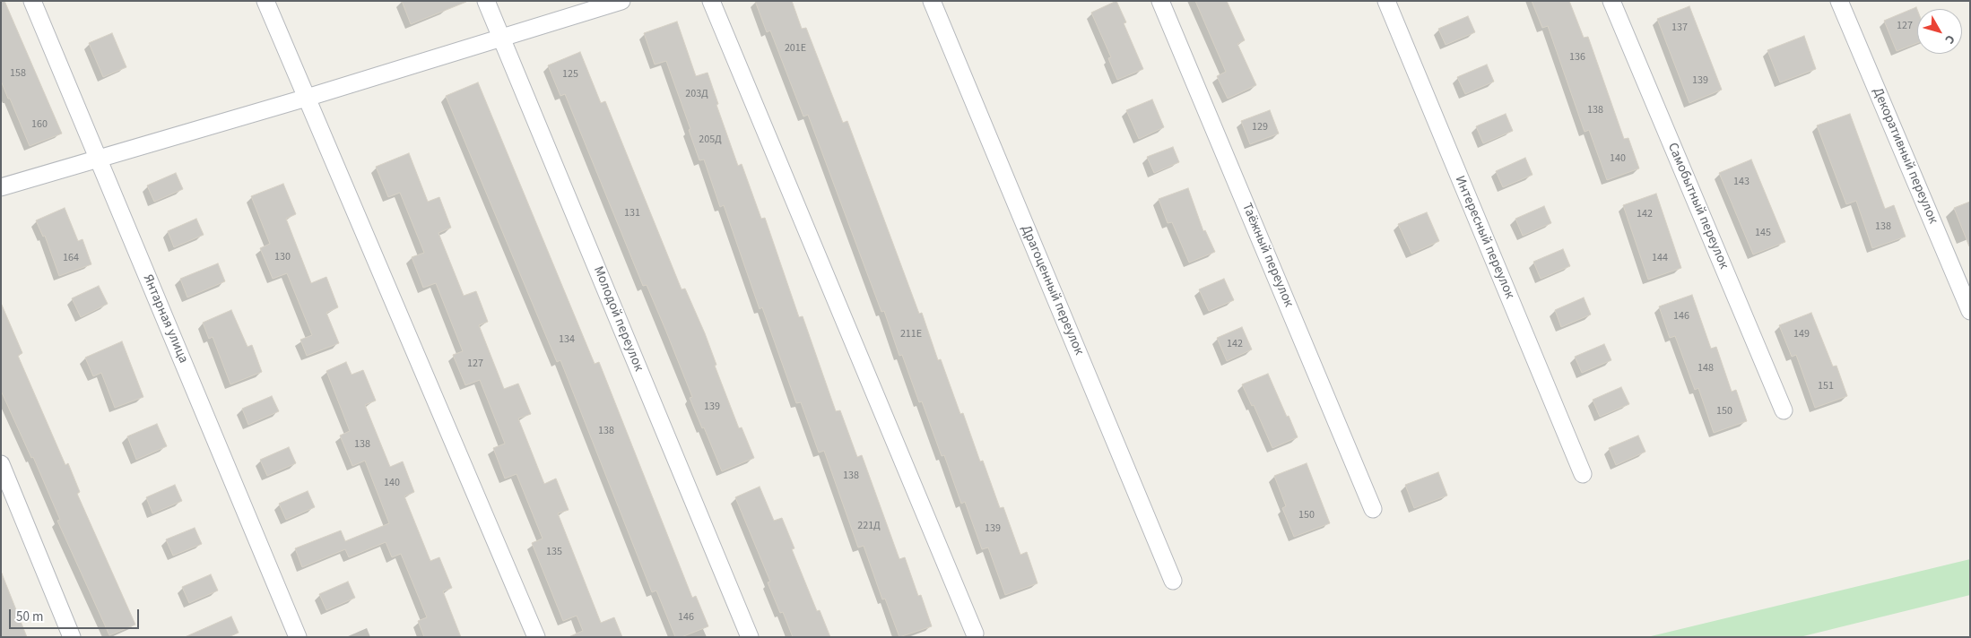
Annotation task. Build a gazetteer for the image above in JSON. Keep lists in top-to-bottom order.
{
  "streets": {
    "street": [
      "Декоративный переулок",
      "Самобытный переулок",
      "Интересный переулок",
      "Таёжный переулок",
      "Драгоценный переулок",
      "Янтарная улица",
      "Молодой переулок"
    ]
  },
  "house_numbers": [
    "127",
    "137",
    "201Е",
    "136",
    "158",
    "125",
    "139",
    "203Д",
    "138",
    "160",
    "129",
    "205Д",
    "140",
    "143",
    "131",
    "142",
    "138",
    "145",
    "130",
    "164",
    "144",
    "146",
    "211Е",
    "149",
    "134",
    "142",
    "127",
    "148",
    "151",
    "139",
    "150",
    "138",
    "138",
    "138",
    "140",
    "150",
    "221Д",
    "139",
    "135",
    "146"
  ],
  "scale_bar": "50 m",
  "north": "bottom right"
}
